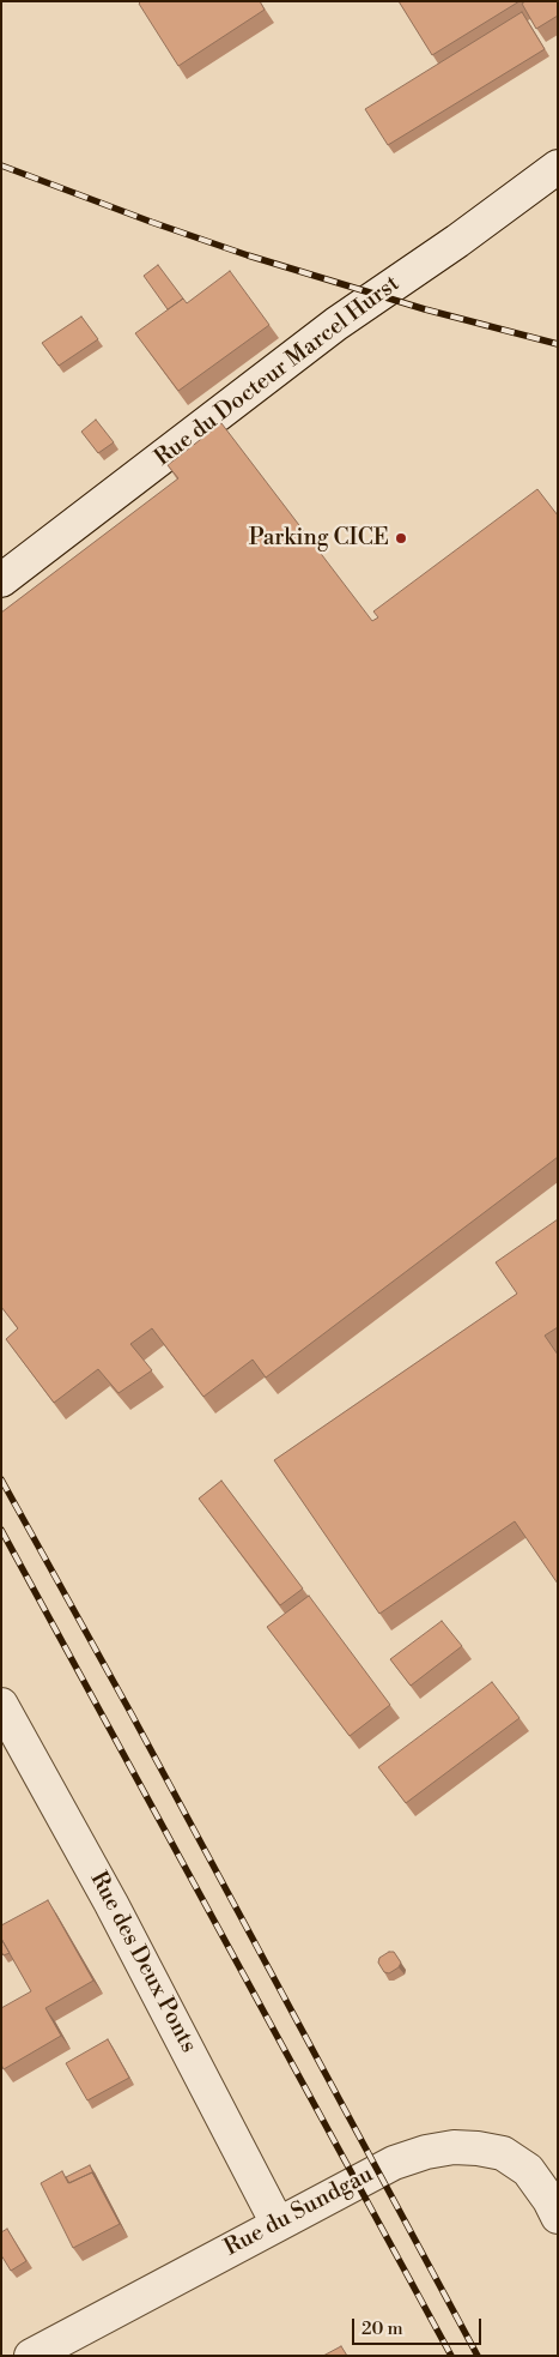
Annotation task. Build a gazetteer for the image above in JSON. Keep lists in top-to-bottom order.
{
  "streets": {
    "street": ["Rue du Docteur Marcel Hurst", "Rue des Deux Ponts", "Rue du Sundgau"]
  },
  "crossings": [
    ["Rue des Deux Ponts", "Rue du Sundgau"]
  ],
  "places": ["Parking CICE"],
  "scale_bar": "20 m"
}
